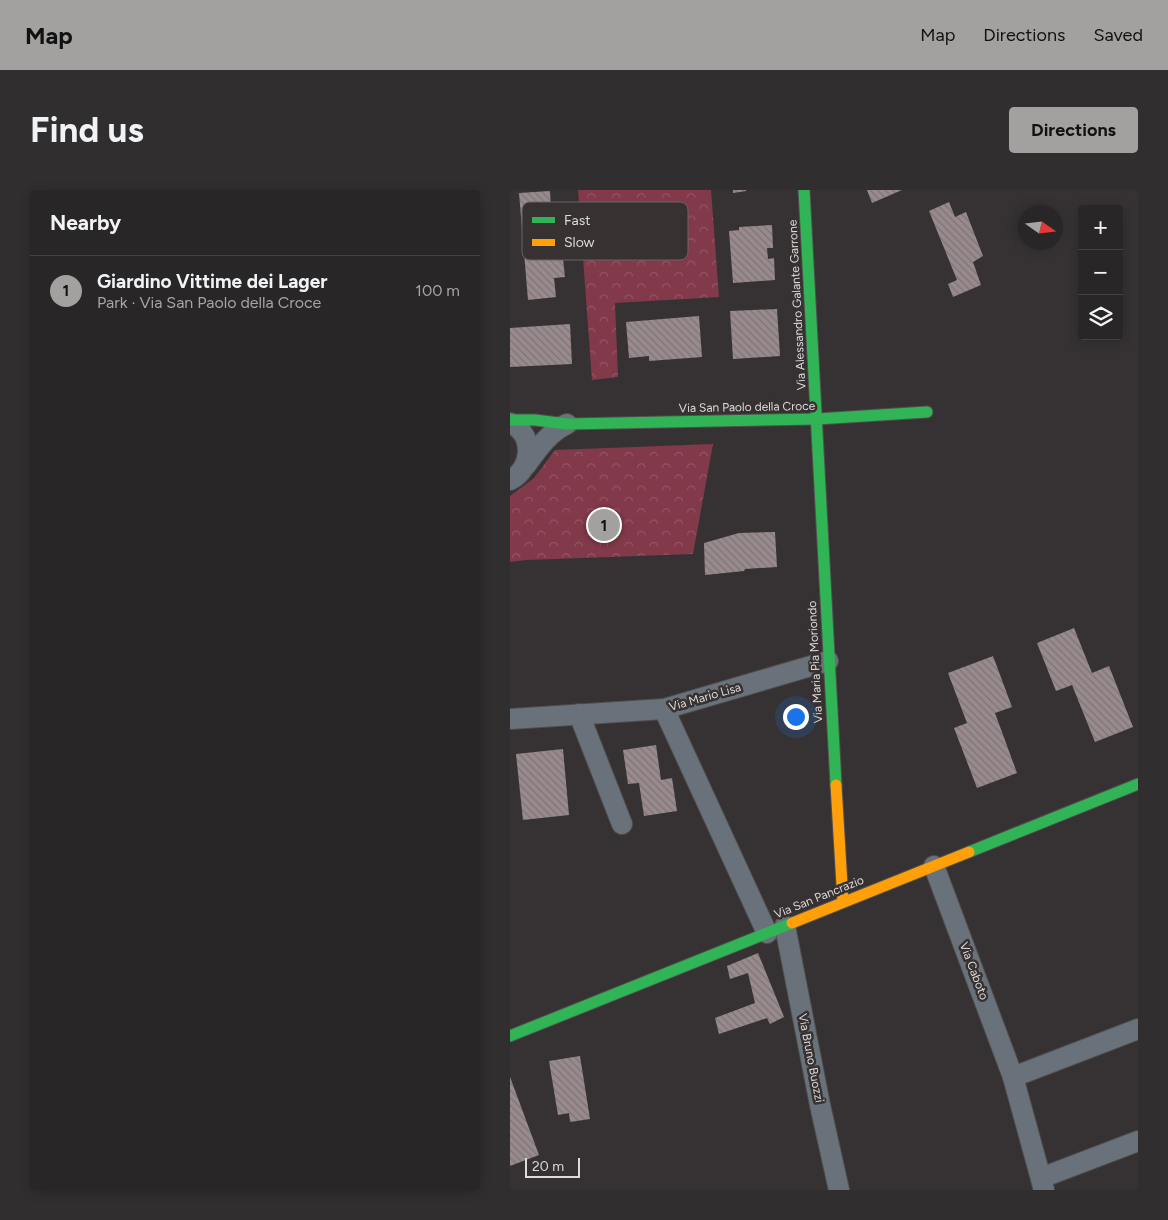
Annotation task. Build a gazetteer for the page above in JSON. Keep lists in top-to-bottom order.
{
  "streets": {
    "street": [
      "Via Alessandro Galante Garrone",
      "Via San Paolo della Croce",
      "Via Maria Pia Moriondo",
      "Via Mario Lisa",
      "Via San Pancrazio",
      "Via Caboto",
      "Via Bruno Buozzi"
    ]
  },
  "crossings": [
    ["Via Alessandro Galante Garrone", "Via San Paolo della Croce"],
    ["Via Alessandro Galante Garrone", "Via Maria Pia Moriondo"],
    ["Via San Paolo della Croce", "Via Maria Pia Moriondo"],
    ["Via Maria Pia Moriondo", "Via Mario Lisa"],
    ["Via Maria Pia Moriondo", "Via San Pancrazio"],
    ["Via San Pancrazio", "Via Caboto"],
    ["Via San Pancrazio", "Via Bruno Buozzi"]
  ],
  "legend": ["Fast", "Slow"],
  "scale_bar": "20 m",
  "north": "right",
  "page": {
    "header": "Map",
    "nav": ["Map", "Directions", "Saved"],
    "buttons": "Directions",
    "title": "Find us",
    "heading": "Nearby",
    "map_buttons": ["+", "−"],
    "list": [
      {
        "mark": "1",
        "name": "Giardino Vittime dei Lager",
        "note": "Park · Via San Paolo della Croce",
        "value": "100 m"
      }
    ],
    "pins": "1",
    "scale": "20 m"
  }
}
